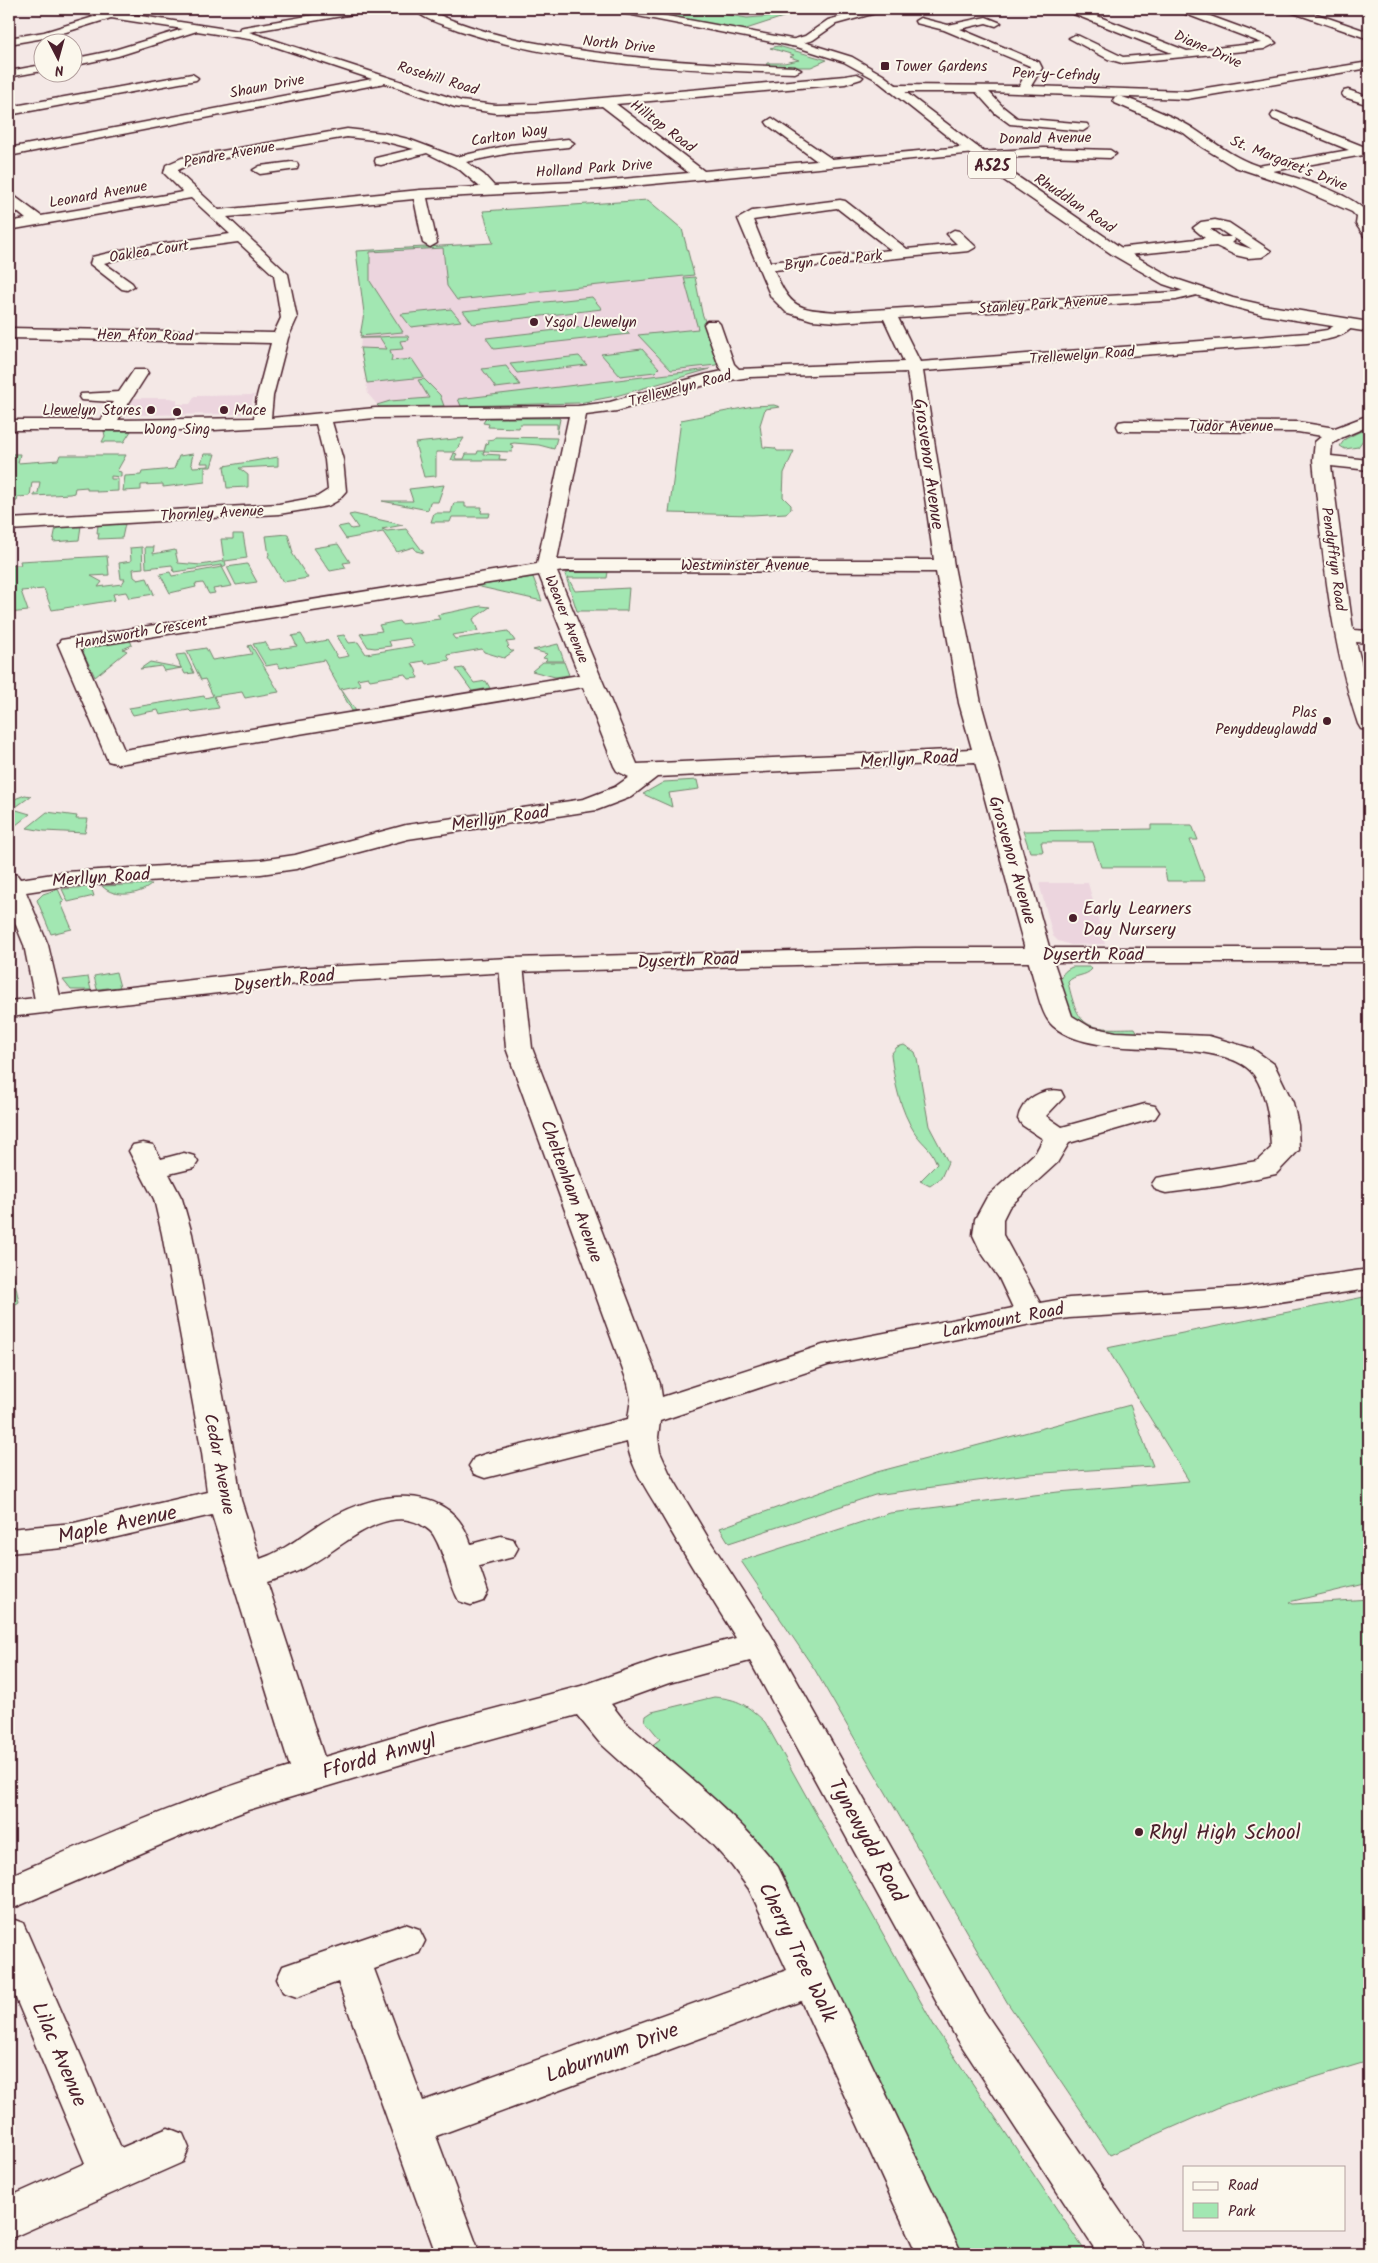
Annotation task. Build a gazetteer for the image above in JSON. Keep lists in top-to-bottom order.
{
  "streets": {
    "street": [
      "North Drive",
      "Diane Drive",
      "Pen-y-Cefndy",
      "Rosehill Road",
      "Shaun Drive",
      "Hilltop Road",
      "Carlton Way",
      "Donald Avenue",
      "Pendre Avenue",
      "St. Margaret's Drive",
      "A525",
      "Holland Park Drive",
      "Leonard Avenue",
      "Rhuddlan Road",
      "Oaklea Court",
      "Bryn Coed Park",
      "Stanley Park Avenue",
      "Hen Afon Road",
      "Trellewelyn Road",
      "Tudor Avenue",
      "Grosvenor Avenue",
      "Thornley Avenue",
      "Pendyffryn Road",
      "Westminster Avenue",
      "Weaver Avenue",
      "Handsworth Crescent",
      "Merllyn Road",
      "Dyserth Road",
      "Cheltenham Avenue",
      "Larkmount Road",
      "Cedar Avenue",
      "Maple Avenue",
      "Ffordd Anwyl",
      "Tynewydd Road",
      "Cherry Tree Walk",
      "Laburnum Drive",
      "Lilac Avenue"
    ]
  },
  "crossings": [
    ["Diane Drive", "Pen-y-Cefndy"],
    ["Pen-y-Cefndy", "St. Margaret's Drive"],
    ["Pen-y-Cefndy", "Rhuddlan Road"],
    ["Rosehill Road", "Shaun Drive"],
    ["Rosehill Road", "Hilltop Road"],
    ["Hilltop Road", "Holland Park Drive"],
    ["Carlton Way", "Pendre Avenue"],
    ["Donald Avenue", "Holland Park Drive"],
    ["Donald Avenue", "Rhuddlan Road"],
    ["Pendre Avenue", "Holland Park Drive"],
    ["Pendre Avenue", "Leonard Avenue"],
    ["Pendre Avenue", "Oaklea Court"],
    ["Pendre Avenue", "Hen Afon Road"],
    ["Pendre Avenue", "Trellewelyn Road"],
    ["Holland Park Drive", "Rhuddlan Road"],
    ["Rhuddlan Road", "Stanley Park Avenue"],
    ["Rhuddlan Road", "Trellewelyn Road"],
    ["Bryn Coed Park", "Stanley Park Avenue"],
    ["Bryn Coed Park", "Grosvenor Avenue"],
    ["Stanley Park Avenue", "Grosvenor Avenue"],
    ["Trellewelyn Road", "Grosvenor Avenue"],
    ["Trellewelyn Road", "Thornley Avenue"],
    ["Trellewelyn Road", "Weaver Avenue"],
    ["Tudor Avenue", "Pendyffryn Road"],
    ["Grosvenor Avenue", "Westminster Avenue"],
    ["Grosvenor Avenue", "Merllyn Road"],
    ["Grosvenor Avenue", "Dyserth Road"],
    ["Westminster Avenue", "Weaver Avenue"],
    ["Westminster Avenue", "Handsworth Crescent"],
    ["Weaver Avenue", "Handsworth Crescent"],
    ["Weaver Avenue", "Merllyn Road"],
    ["Dyserth Road", "Cheltenham Avenue"],
    ["Cheltenham Avenue", "Larkmount Road"],
    ["Cheltenham Avenue", "Tynewydd Road"],
    ["Larkmount Road", "Tynewydd Road"],
    ["Cedar Avenue", "Maple Avenue"],
    ["Cedar Avenue", "Ffordd Anwyl"],
    ["Ffordd Anwyl", "Tynewydd Road"],
    ["Ffordd Anwyl", "Cherry Tree Walk"],
    ["Cherry Tree Walk", "Laburnum Drive"]
  ],
  "places": {
    "transit": ["Tower Gardens"],
    "other": [
      "Ysgol Llewelyn",
      "Llewelyn Stores",
      "Mace",
      "Wong Sing",
      "Plas Penyddeuglawdd",
      "Early Learners Day Nursery",
      "Rhyl High School"
    ]
  },
  "legend": ["Road", "Park"],
  "north": "bottom"
}
